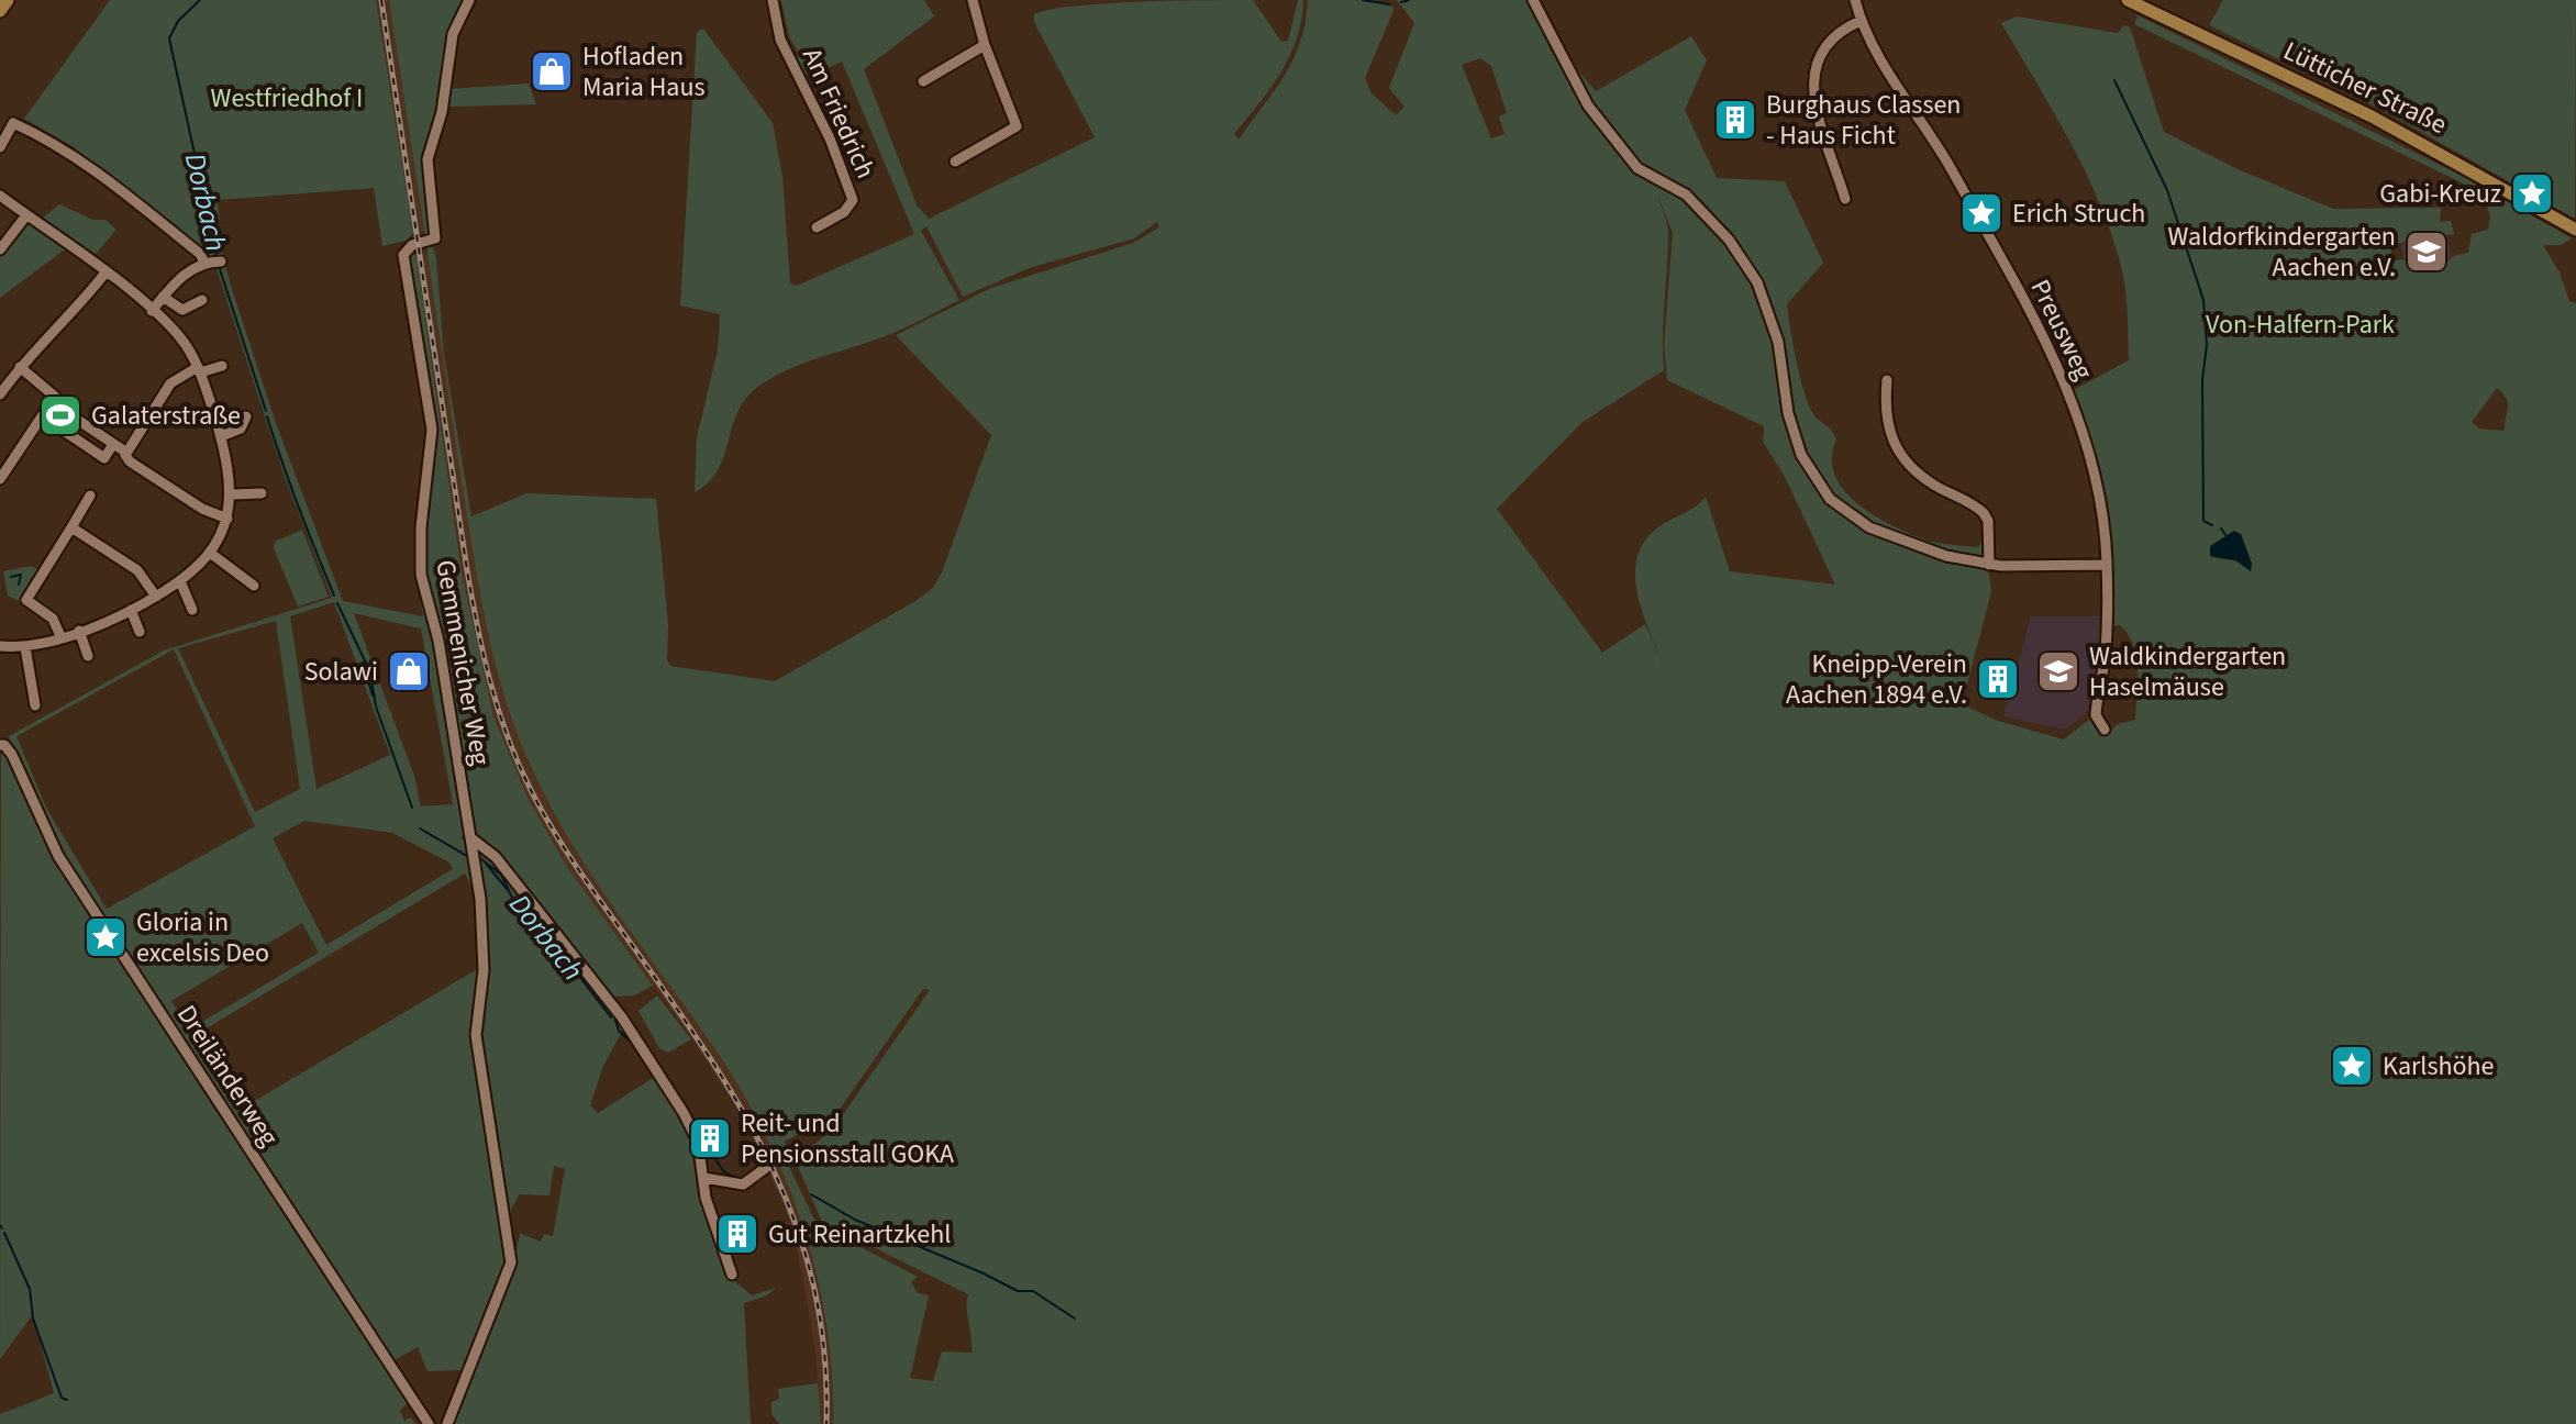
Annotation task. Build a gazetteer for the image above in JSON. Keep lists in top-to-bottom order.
{
  "streets": {
    "main road": ["Lütticher Straße"],
    "street": [
      "Am Friedrich",
      "Preusweg",
      "Gemmenicher Weg",
      "Dreiländerweg"
    ]
  },
  "water": ["Dorbach"],
  "parks": ["Westfriedhof I", "Von-Halfern-Park"],
  "places": {
    "shop": ["Hofladen Maria Haus", "Solawi"],
    "building": [
      "Burghaus Classen - Haus Ficht",
      "Kneipp-Verein Aachen 1894 e.V.",
      "Reit- und Pensionsstall GOKA",
      "Gut Reinartzkehl"
    ],
    "place": [
      "Gabi-Kreuz",
      "Erich Struch",
      "Gloria in excelsis Deo",
      "Karlshöhe"
    ],
    "school or university": ["Waldorfkindergarten Aachen e.V.", "Waldkindergarten Haselmäuse"],
    "sports": ["Galaterstraße"]
  }
}
